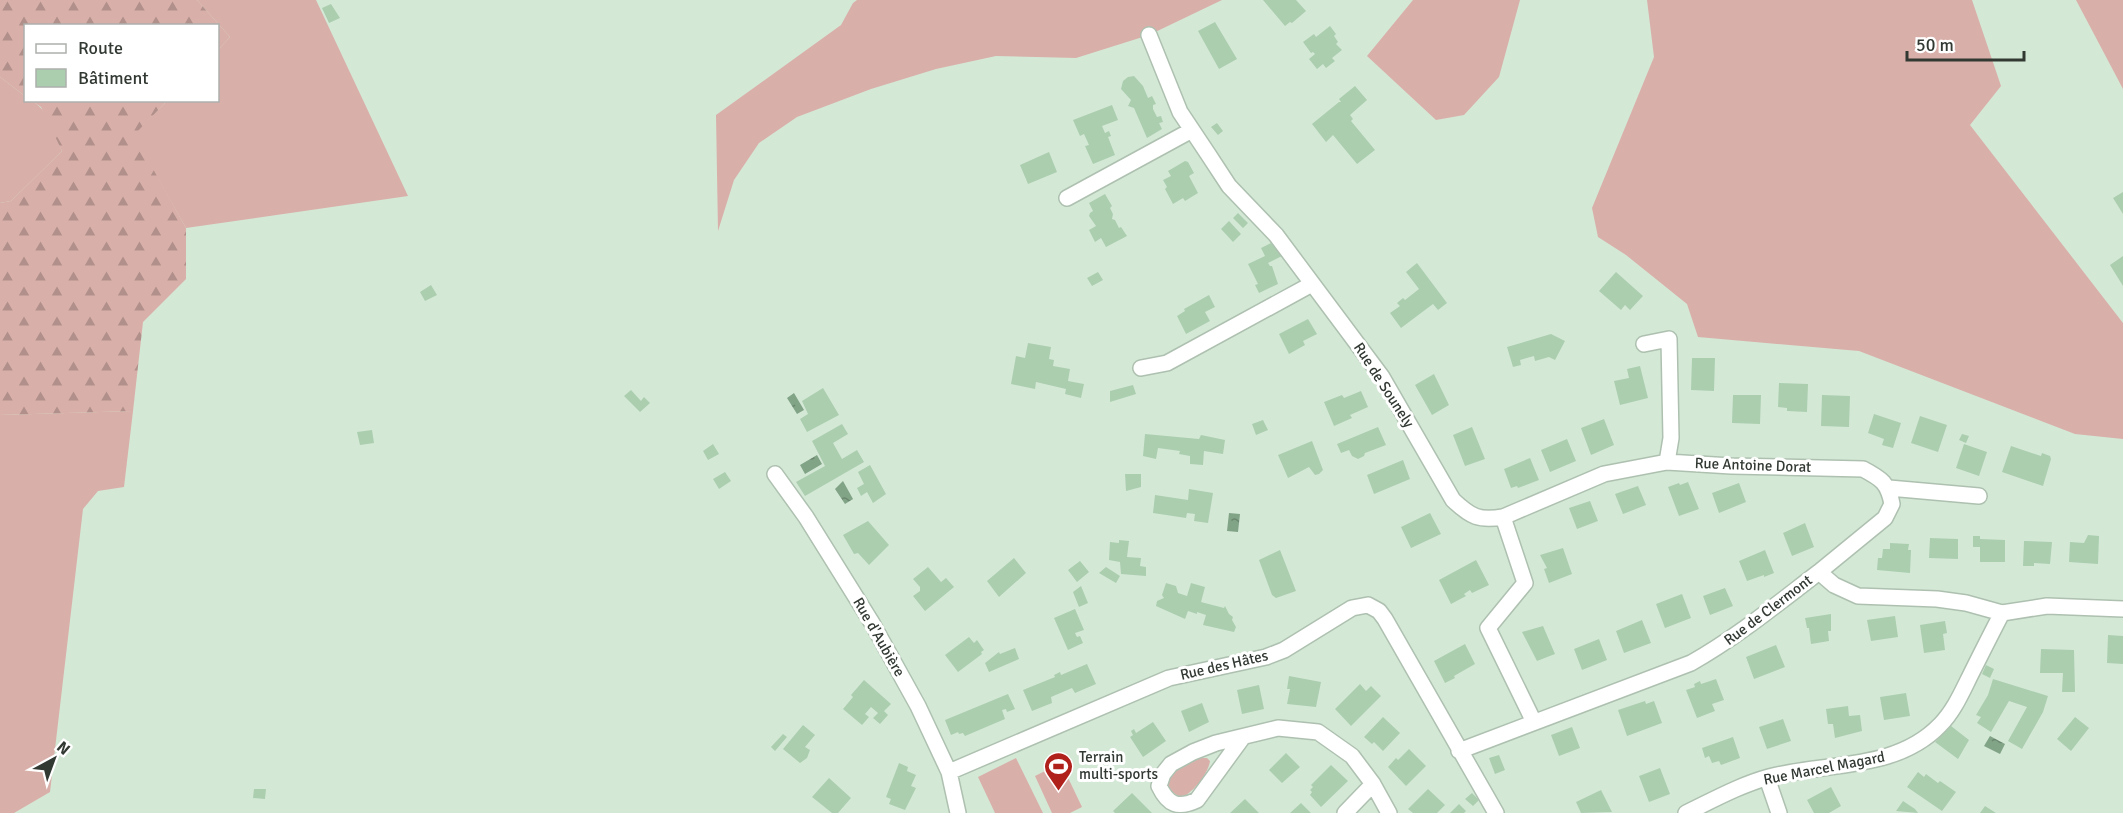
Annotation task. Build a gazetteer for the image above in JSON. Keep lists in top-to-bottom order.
{
  "streets": {
    "street": [
      "Rue de Sounely",
      "Rue Antoine Dorat",
      "Rue de Clermont",
      "Rue d'Aubière",
      "Rue des Hâtes",
      "Rue Marcel Magard"
    ]
  },
  "crossings": [
    ["Rue de Sounely", "Rue Antoine Dorat"],
    ["Rue de Clermont", "Rue des Hâtes"],
    ["Rue de Clermont", "Rue Marcel Magard"],
    ["Rue d'Aubière", "Rue des Hâtes"]
  ],
  "places": {
    "sports": ["Terrain multi-sports"]
  },
  "legend": ["Route", "Bâtiment"],
  "scale_bar": "50 m",
  "north": "top right"
}
